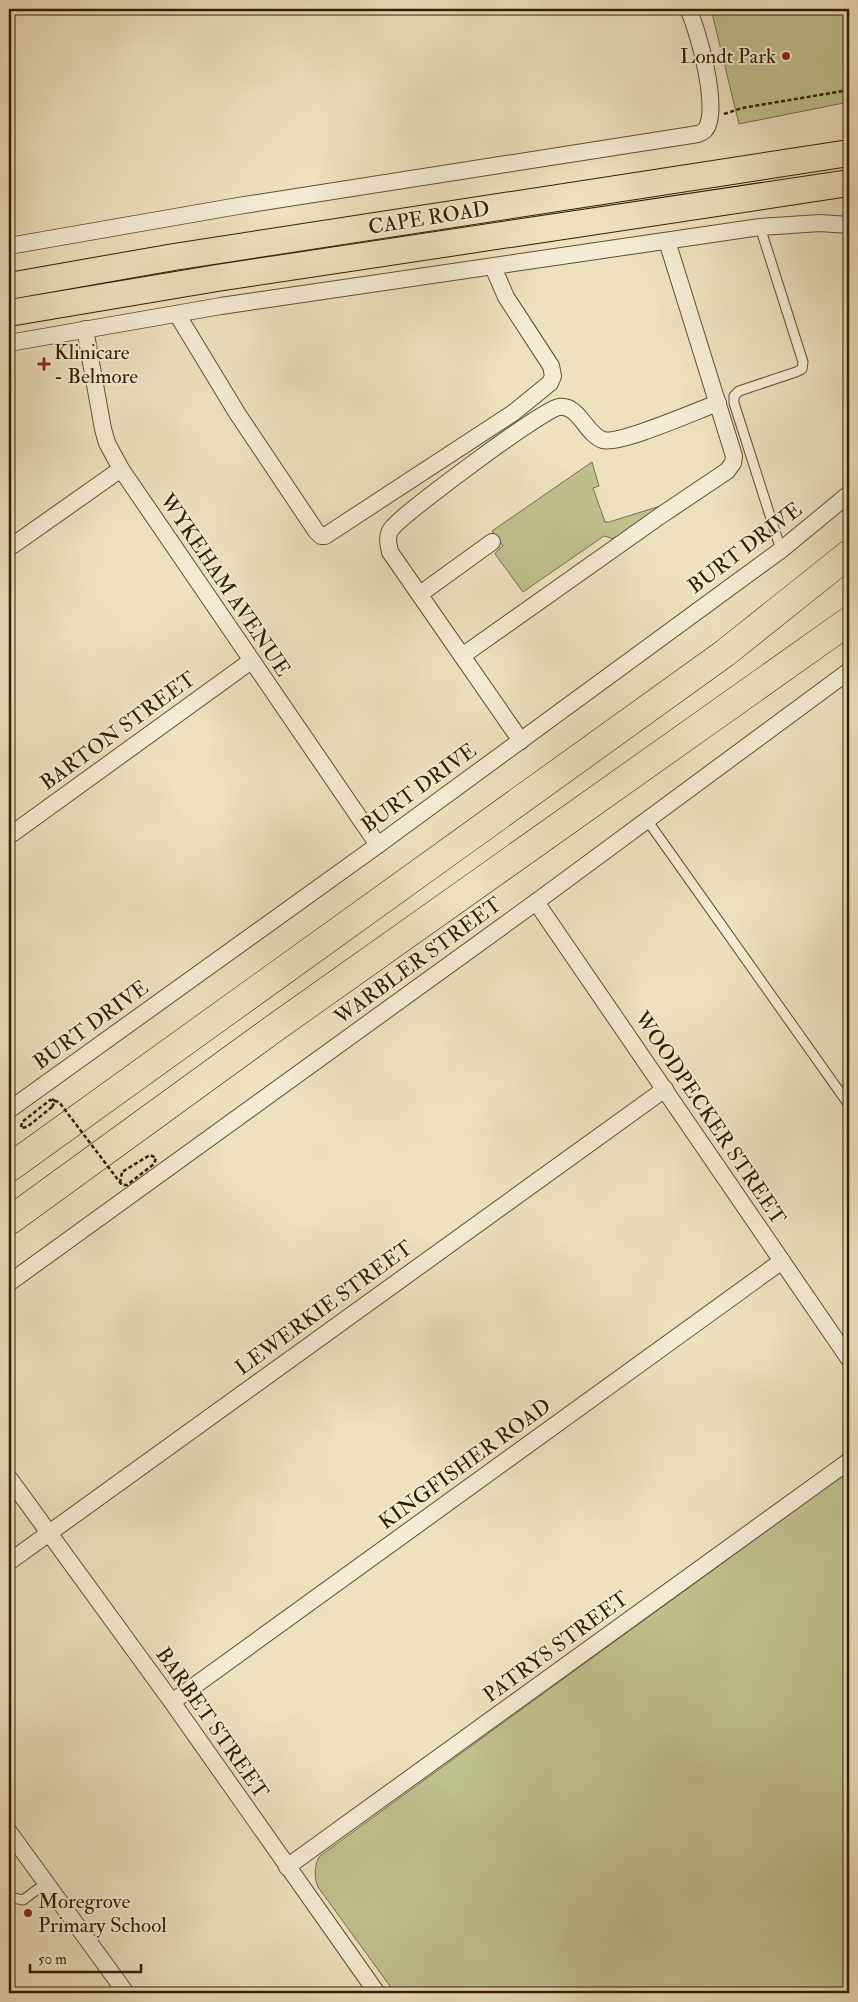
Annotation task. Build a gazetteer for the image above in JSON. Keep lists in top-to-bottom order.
{
  "streets": {
    "main road": ["CAPE ROAD"],
    "street": [
      "BURT DRIVE",
      "WYKEHAM AVENUE",
      "BARTON STREET",
      "WARBLER STREET",
      "WOODPECKER STREET",
      "LEWERKIE STREET",
      "KINGFISHER ROAD",
      "PATRYS STREET",
      "BARBET STREET"
    ]
  },
  "crossings": [
    ["BURT DRIVE", "WYKEHAM AVENUE"],
    ["WYKEHAM AVENUE", "BARTON STREET"],
    ["WARBLER STREET", "WOODPECKER STREET"],
    ["WOODPECKER STREET", "LEWERKIE STREET"],
    ["WOODPECKER STREET", "KINGFISHER ROAD"],
    ["LEWERKIE STREET", "BARBET STREET"],
    ["KINGFISHER ROAD", "BARBET STREET"],
    ["PATRYS STREET", "BARBET STREET"]
  ],
  "places": {
    "other": ["Londt Park", "Moregrove Primary School"],
    "health": ["Klinicare - Belmore"]
  },
  "scale_bar": "50 m"
}
